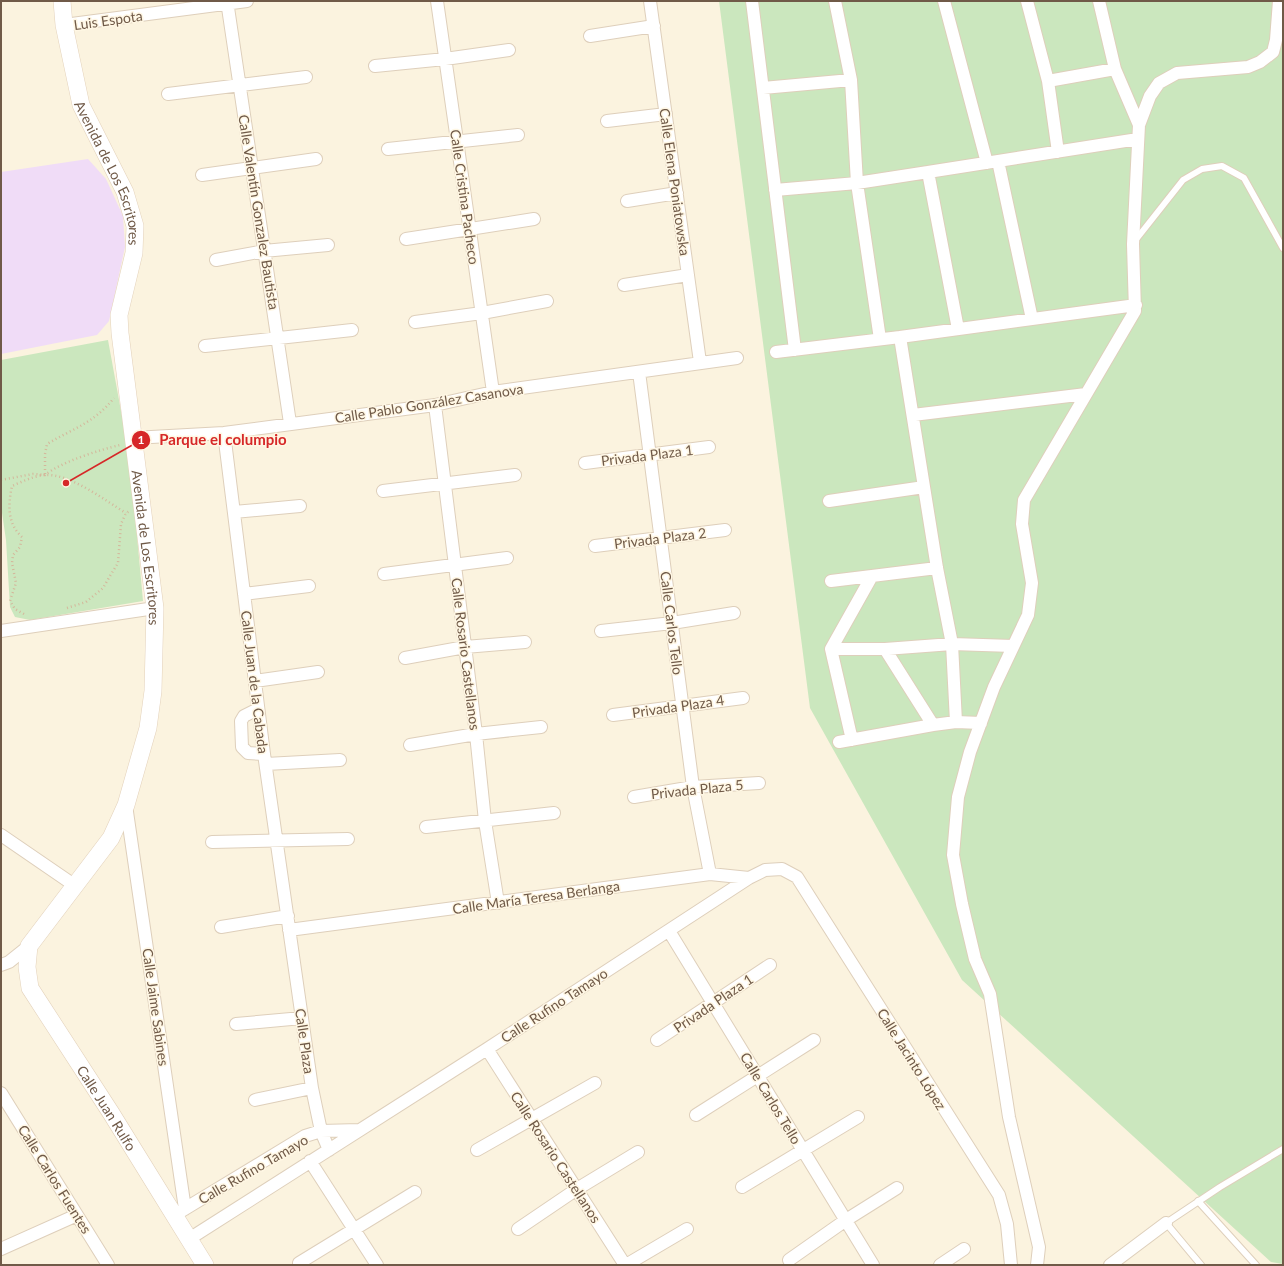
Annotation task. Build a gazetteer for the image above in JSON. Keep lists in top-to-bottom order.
{
  "streets": {
    "main road": ["Avenida de Los Escritores", "Calle Juan Rulfo"],
    "street": [
      "Luis Espota",
      "Calle Elena Poniatowska",
      "Calle Cristina Pacheco",
      "Calle Valentín Gonzalez Bautista",
      "Calle Pablo González Casanova",
      "Privada Plaza 1",
      "Privada Plaza 2",
      "Calle Carlos Tello",
      "Calle Rosario Castellanos",
      "Calle Juan de la Cabada",
      "Privada Plaza 4",
      "Privada Plaza 5",
      "Calle María Teresa Berlanga",
      "Calle Rufino Tamayo",
      "Calle Jaime Sabines",
      "Calle Plaza",
      "Calle Jacinto López",
      "Calle Carlos Fuentes"
    ]
  },
  "crossings": [
    ["Luis Espota", "Avenida de Los Escritores"],
    ["Luis Espota", "Calle Valentín Gonzalez Bautista"],
    ["Avenida de Los Escritores", "Calle Pablo González Casanova"],
    ["Avenida de Los Escritores", "Calle Jaime Sabines"],
    ["Avenida de Los Escritores", "Calle Juan Rulfo"],
    ["Calle Elena Poniatowska", "Calle Pablo González Casanova"],
    ["Calle Cristina Pacheco", "Calle Pablo González Casanova"],
    ["Calle Valentín Gonzalez Bautista", "Calle Pablo González Casanova"],
    ["Calle Pablo González Casanova", "Calle Carlos Tello"],
    ["Calle Pablo González Casanova", "Calle Rosario Castellanos"],
    ["Calle Pablo González Casanova", "Calle Juan de la Cabada"],
    ["Privada Plaza 1", "Calle Carlos Tello"],
    ["Privada Plaza 2", "Calle Carlos Tello"],
    ["Calle Carlos Tello", "Privada Plaza 4"],
    ["Calle Carlos Tello", "Privada Plaza 5"],
    ["Calle Carlos Tello", "Calle María Teresa Berlanga"],
    ["Calle Carlos Tello", "Calle Rufino Tamayo"],
    ["Calle Rosario Castellanos", "Calle María Teresa Berlanga"],
    ["Calle Rosario Castellanos", "Calle Rufino Tamayo"],
    ["Calle Juan de la Cabada", "Calle María Teresa Berlanga"],
    ["Calle Juan de la Cabada", "Calle Plaza"],
    ["Calle María Teresa Berlanga", "Calle Rufino Tamayo"],
    ["Calle María Teresa Berlanga", "Calle Plaza"],
    ["Calle María Teresa Berlanga", "Calle Jacinto López"],
    ["Calle Rufino Tamayo", "Calle Jaime Sabines"],
    ["Calle Rufino Tamayo", "Calle Plaza"],
    ["Calle Rufino Tamayo", "Calle Jacinto López"],
    ["Calle Rufino Tamayo", "Calle Juan Rulfo"],
    ["Calle Jaime Sabines", "Calle Juan Rulfo"]
  ],
  "places": ["Parque el columpio"]
}
